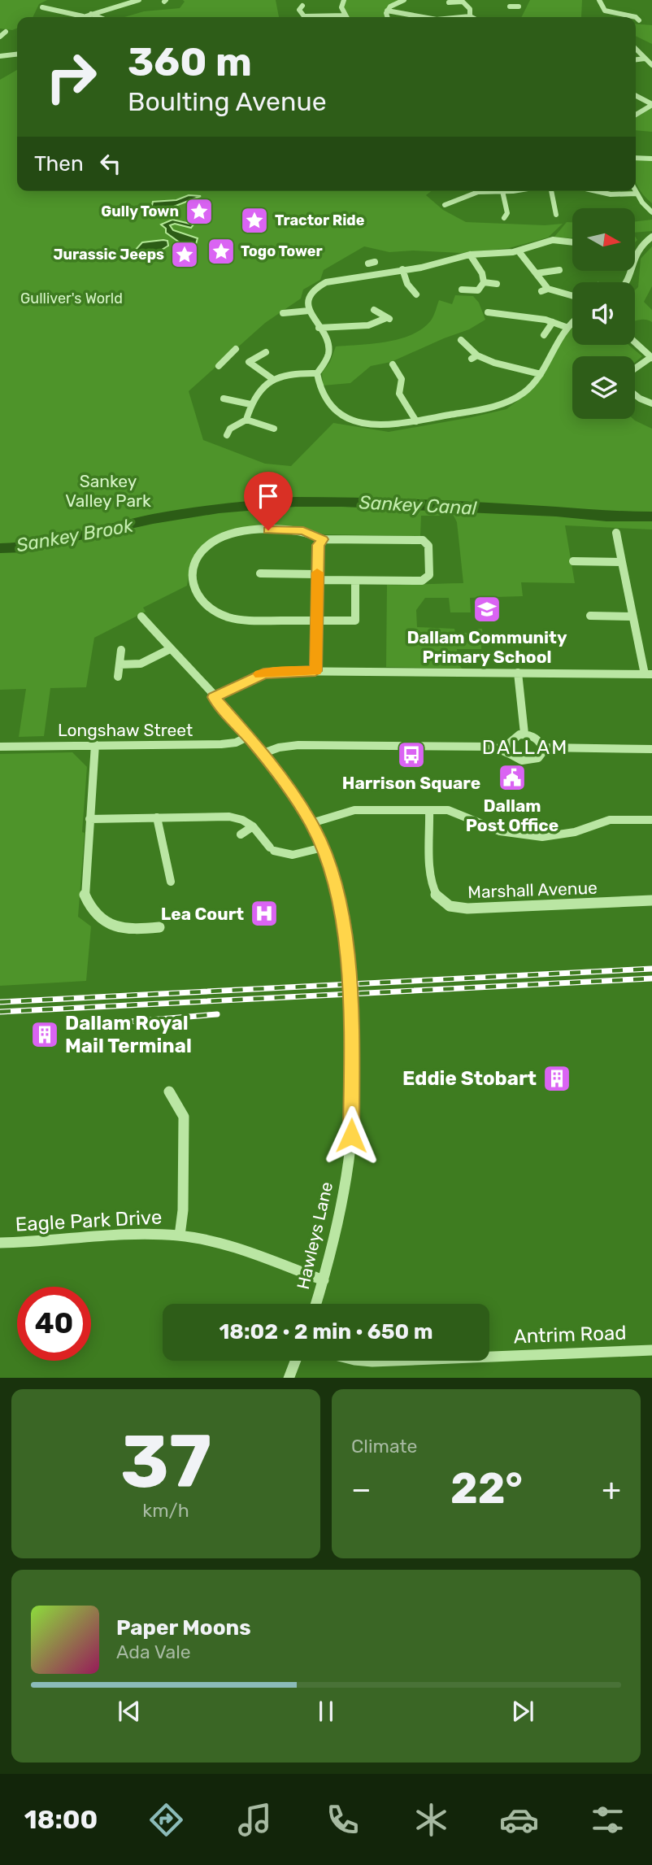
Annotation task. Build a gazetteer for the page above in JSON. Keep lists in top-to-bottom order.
{
  "streets": {
    "street": [
      "Longshaw Street",
      "Marshall Avenue",
      "Eagle Park Drive",
      "Hawleys Lane",
      "Antrim Road"
    ]
  },
  "crossings": [
    ["Longshaw Street", "Hawleys Lane"],
    ["Eagle Park Drive", "Hawleys Lane"]
  ],
  "districts": ["DALLAM"],
  "water": ["Sankey Canal", "Sankey Brook"],
  "parks": ["Gulliver's World", "Sankey Valley Park"],
  "places": {
    "place": [
      "Gully Town",
      "Tractor Ride",
      "Togo Tower",
      "Jurassic Jeeps"
    ],
    "school or university": ["Dallam Community Primary School"],
    "bus stop": ["Harrison Square"],
    "public building": ["Dallam Post Office"],
    "hospital": ["Lea Court"],
    "building": ["Dallam Royal Mail Terminal", "Eddie Stobart"]
  },
  "north": "right",
  "page": {
    "turn": ["360 m", "Boulting Avenue"],
    "then": "Then",
    "limit": "40",
    "trip": "18:02 · 2 min · 650 m",
    "tile": [
      ["37", "km/h"],
      "Climate"
    ],
    "heat": ["−", "22°", "+"],
    "song": ["Paper Moons", "Ada Vale"],
    "tabs": "18:00"
  }
}
